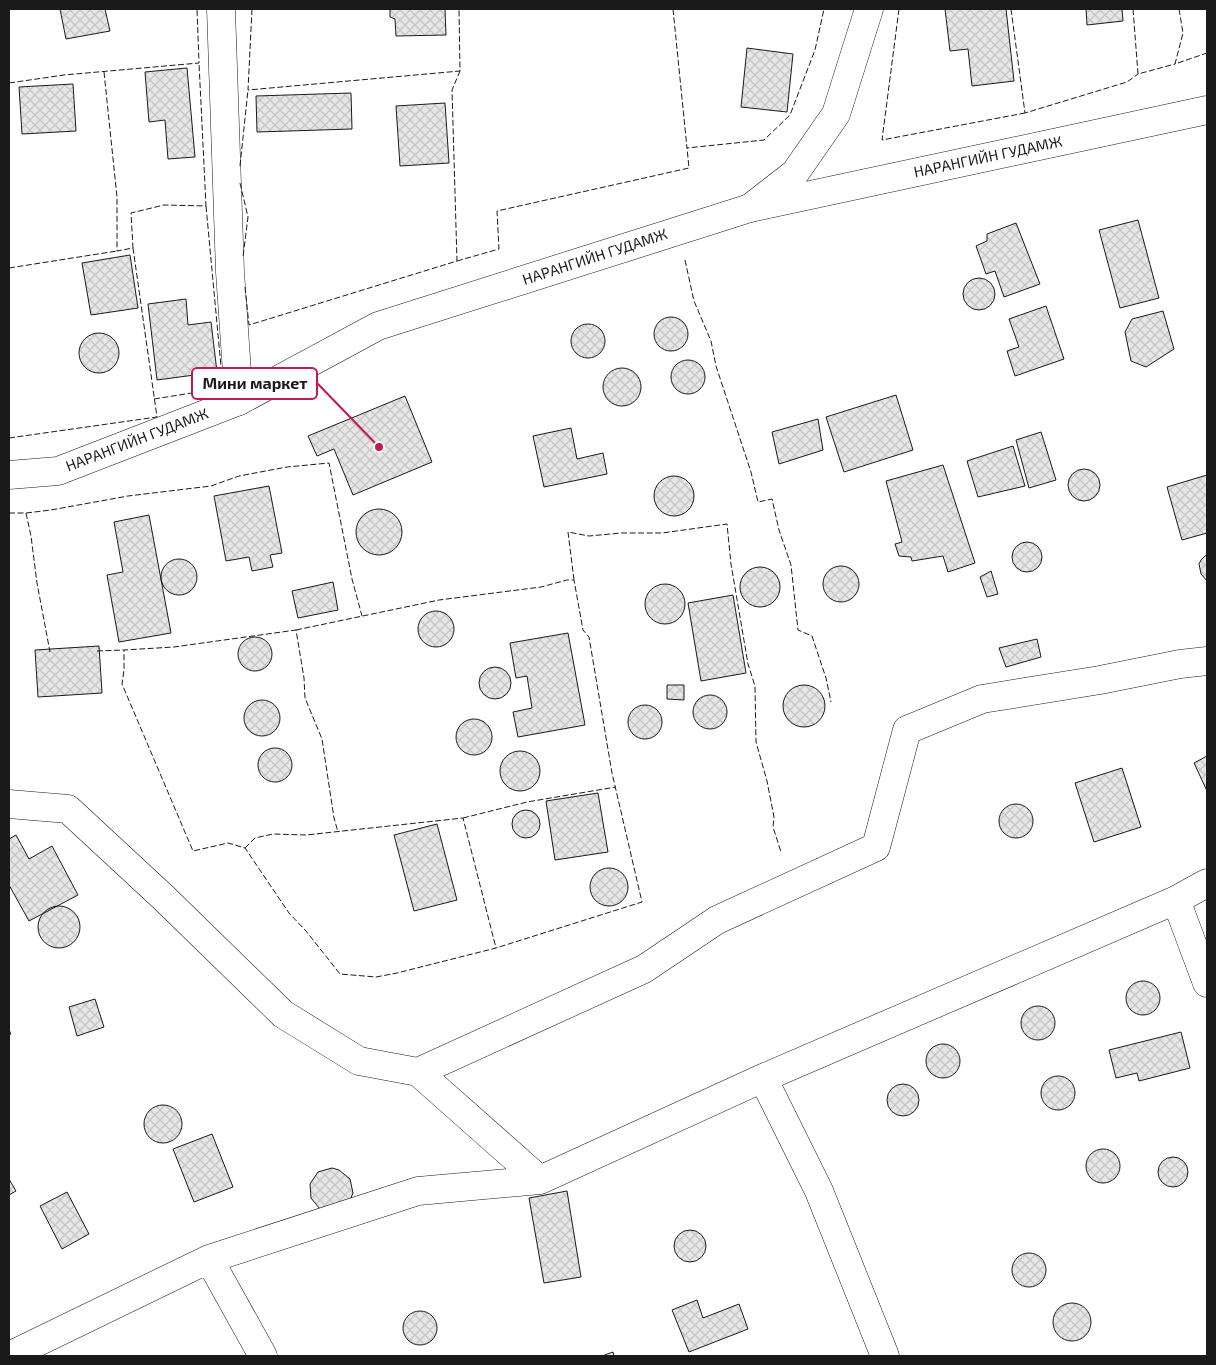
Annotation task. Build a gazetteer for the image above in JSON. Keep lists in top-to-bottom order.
{
  "streets": {
    "street": ["НАРАНГИЙН ГУДАМЖ"]
  },
  "places": ["Мини маркет"]
}
